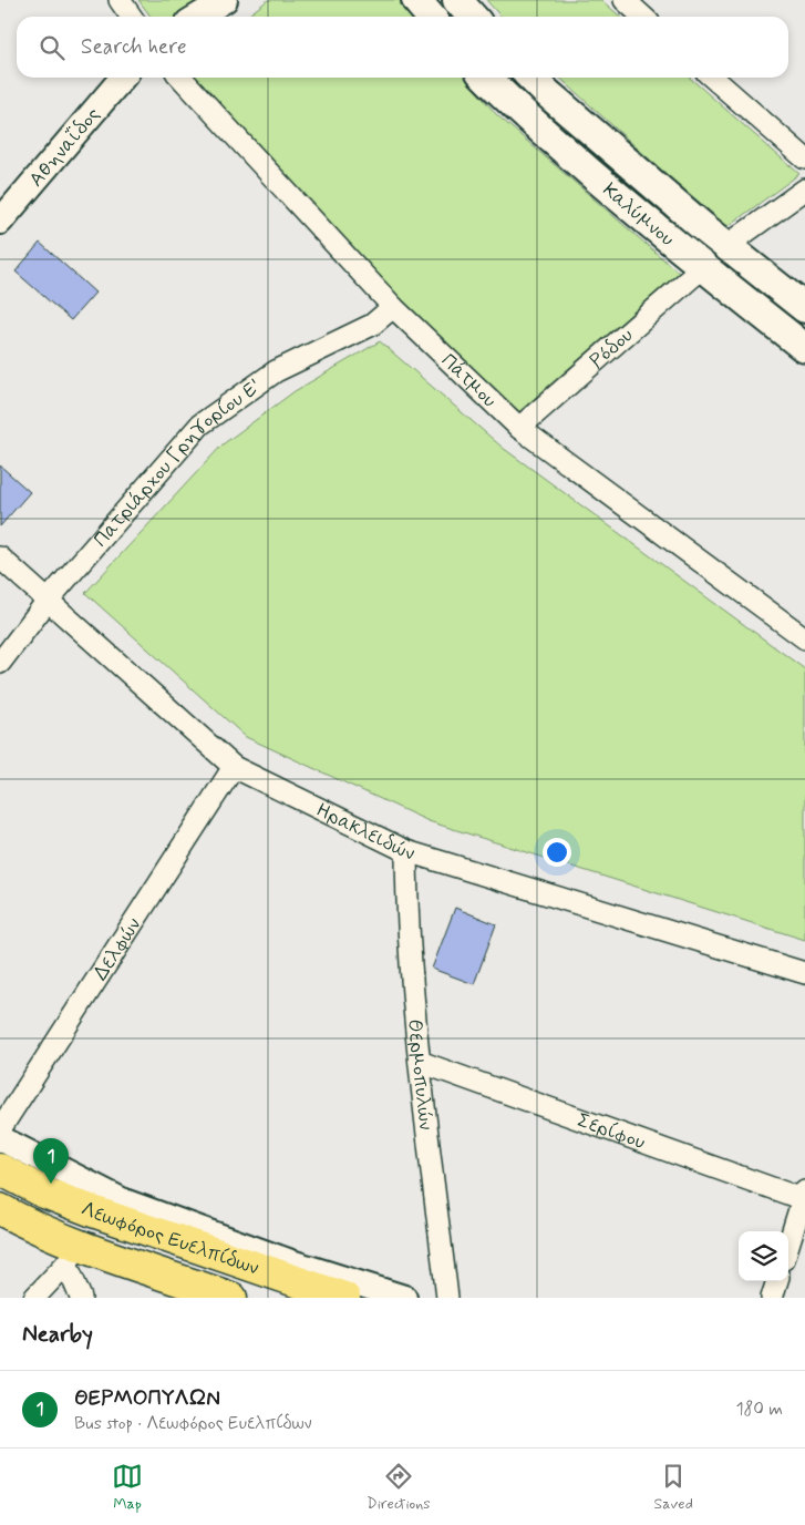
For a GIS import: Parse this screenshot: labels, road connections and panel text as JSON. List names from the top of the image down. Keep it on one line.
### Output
{"streets":{"main road":["Καλύμνου","Λεωφόρος Ευελπίδων"],"street":["Αθηναΐδος","Ρόδου","Πάτμου","Πατριάρχου Γρηγορίου Ε'","Ηρακλειδών","Δελφών","Θερμοπυλών","Σερίφου"]},"crossings":[["Καλύμνου","Ρόδου"],["Ρόδου","Πάτμου"],["Πάτμου","Πατριάρχου Γρηγορίου Ε'"],["Πατριάρχου Γρηγορίου Ε'","Ηρακλειδών"],["Ηρακλειδών","Δελφών"],["Ηρακλειδών","Θερμοπυλών"],["Θερμοπυλών","Σερίφου"]],"page":{"search":"Search here","pins":"1","heading":"Nearby","list":[{"mark":"1","name":"ΘΕΡΜΟΠΥΛΩΝ","note":"Bus stop · Λεωφόρος Ευελπίδων","value":"180 m"}],"nav":["Map","Directions","Saved"]}}
